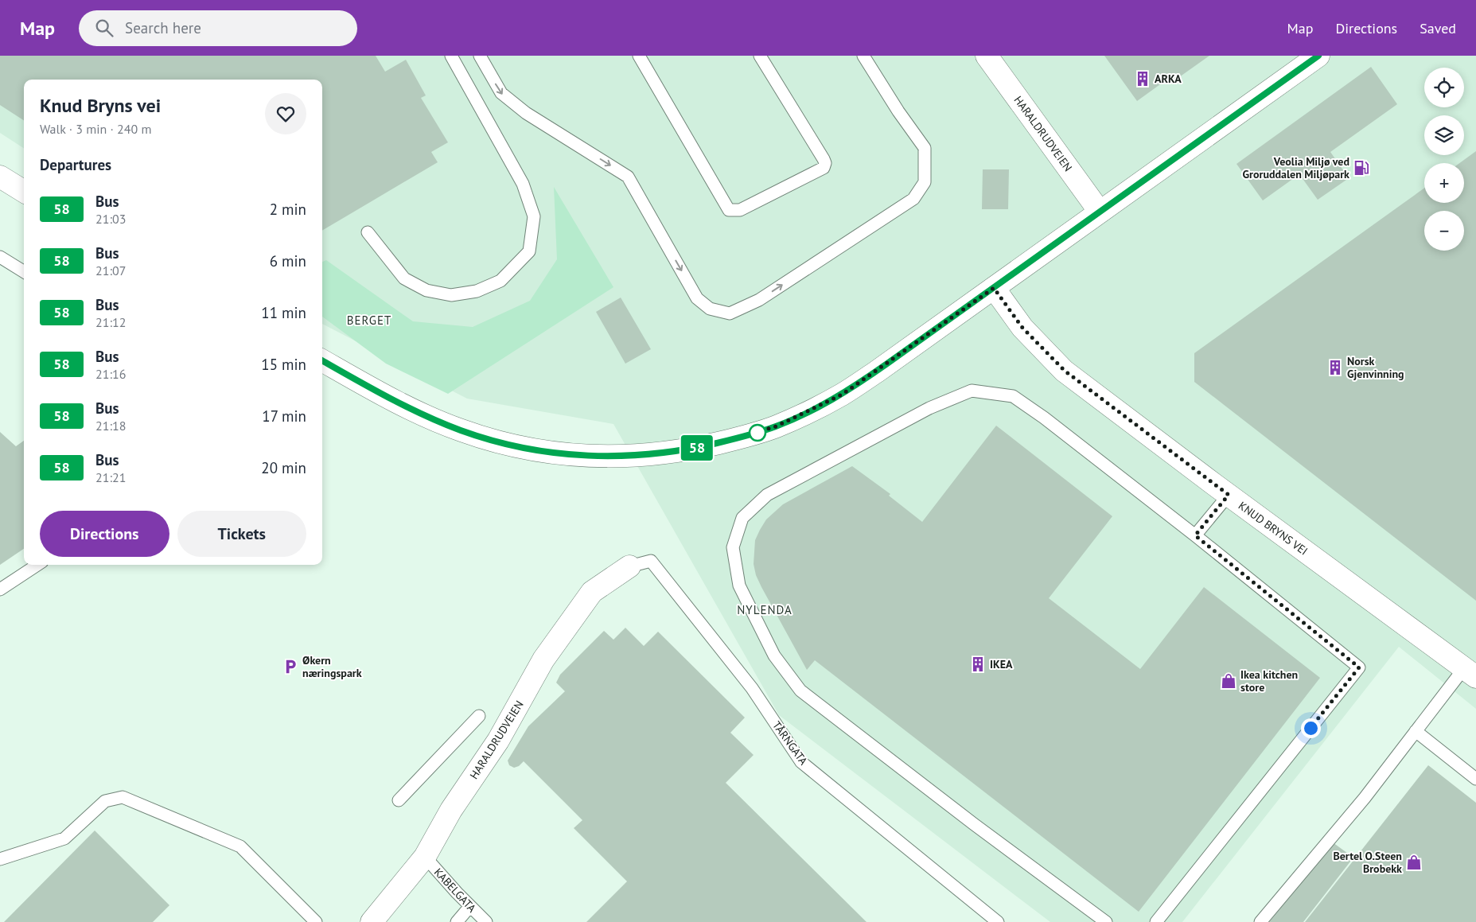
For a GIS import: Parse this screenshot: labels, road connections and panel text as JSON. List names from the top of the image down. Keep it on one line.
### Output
{"streets":{"street":["HARALDRUDVEIEN","KNUD BRYNS VEI"],"lane":["TÅRNGATA","KABELGATA"]},"crossings":[["HARALDRUDVEIEN","TÅRNGATA"],["HARALDRUDVEIEN","KABELGATA"]],"districts":["BERGET","NYLENDA"],"places":{"building":["ARKA","Norsk Gjenvinning","IKEA"],"fuel station":["Veolia Miljø ved Groruddalen Miljøpark"],"parking":["Økern næringspark"],"shop":["Ikea kitchen store","Bertel O.Steen Brobekk"]},"lines":["bus line 58"],"page":{"header":"Map","search":"Search here","nav":["Map","Directions","Saved"],"on_map":"58","map_buttons":["+","−"],"heading":[["Knud Bryns vei","Walk · 3 min · 240 m"],"Departures"],"list":[{"mark":"58","name":"Bus","note":"21:03","value":"2 min"},{"mark":"58","name":"Bus","note":"21:07","value":"6 min"},{"mark":"58","name":"Bus","note":"21:12","value":"11 min"},{"mark":"58","name":"Bus","note":"21:16","value":"15 min"},{"mark":"58","name":"Bus","note":"21:18","value":"17 min"},{"mark":"58","name":"Bus","note":"21:21","value":"20 min"}],"buttons":["Directions","Tickets"]}}
